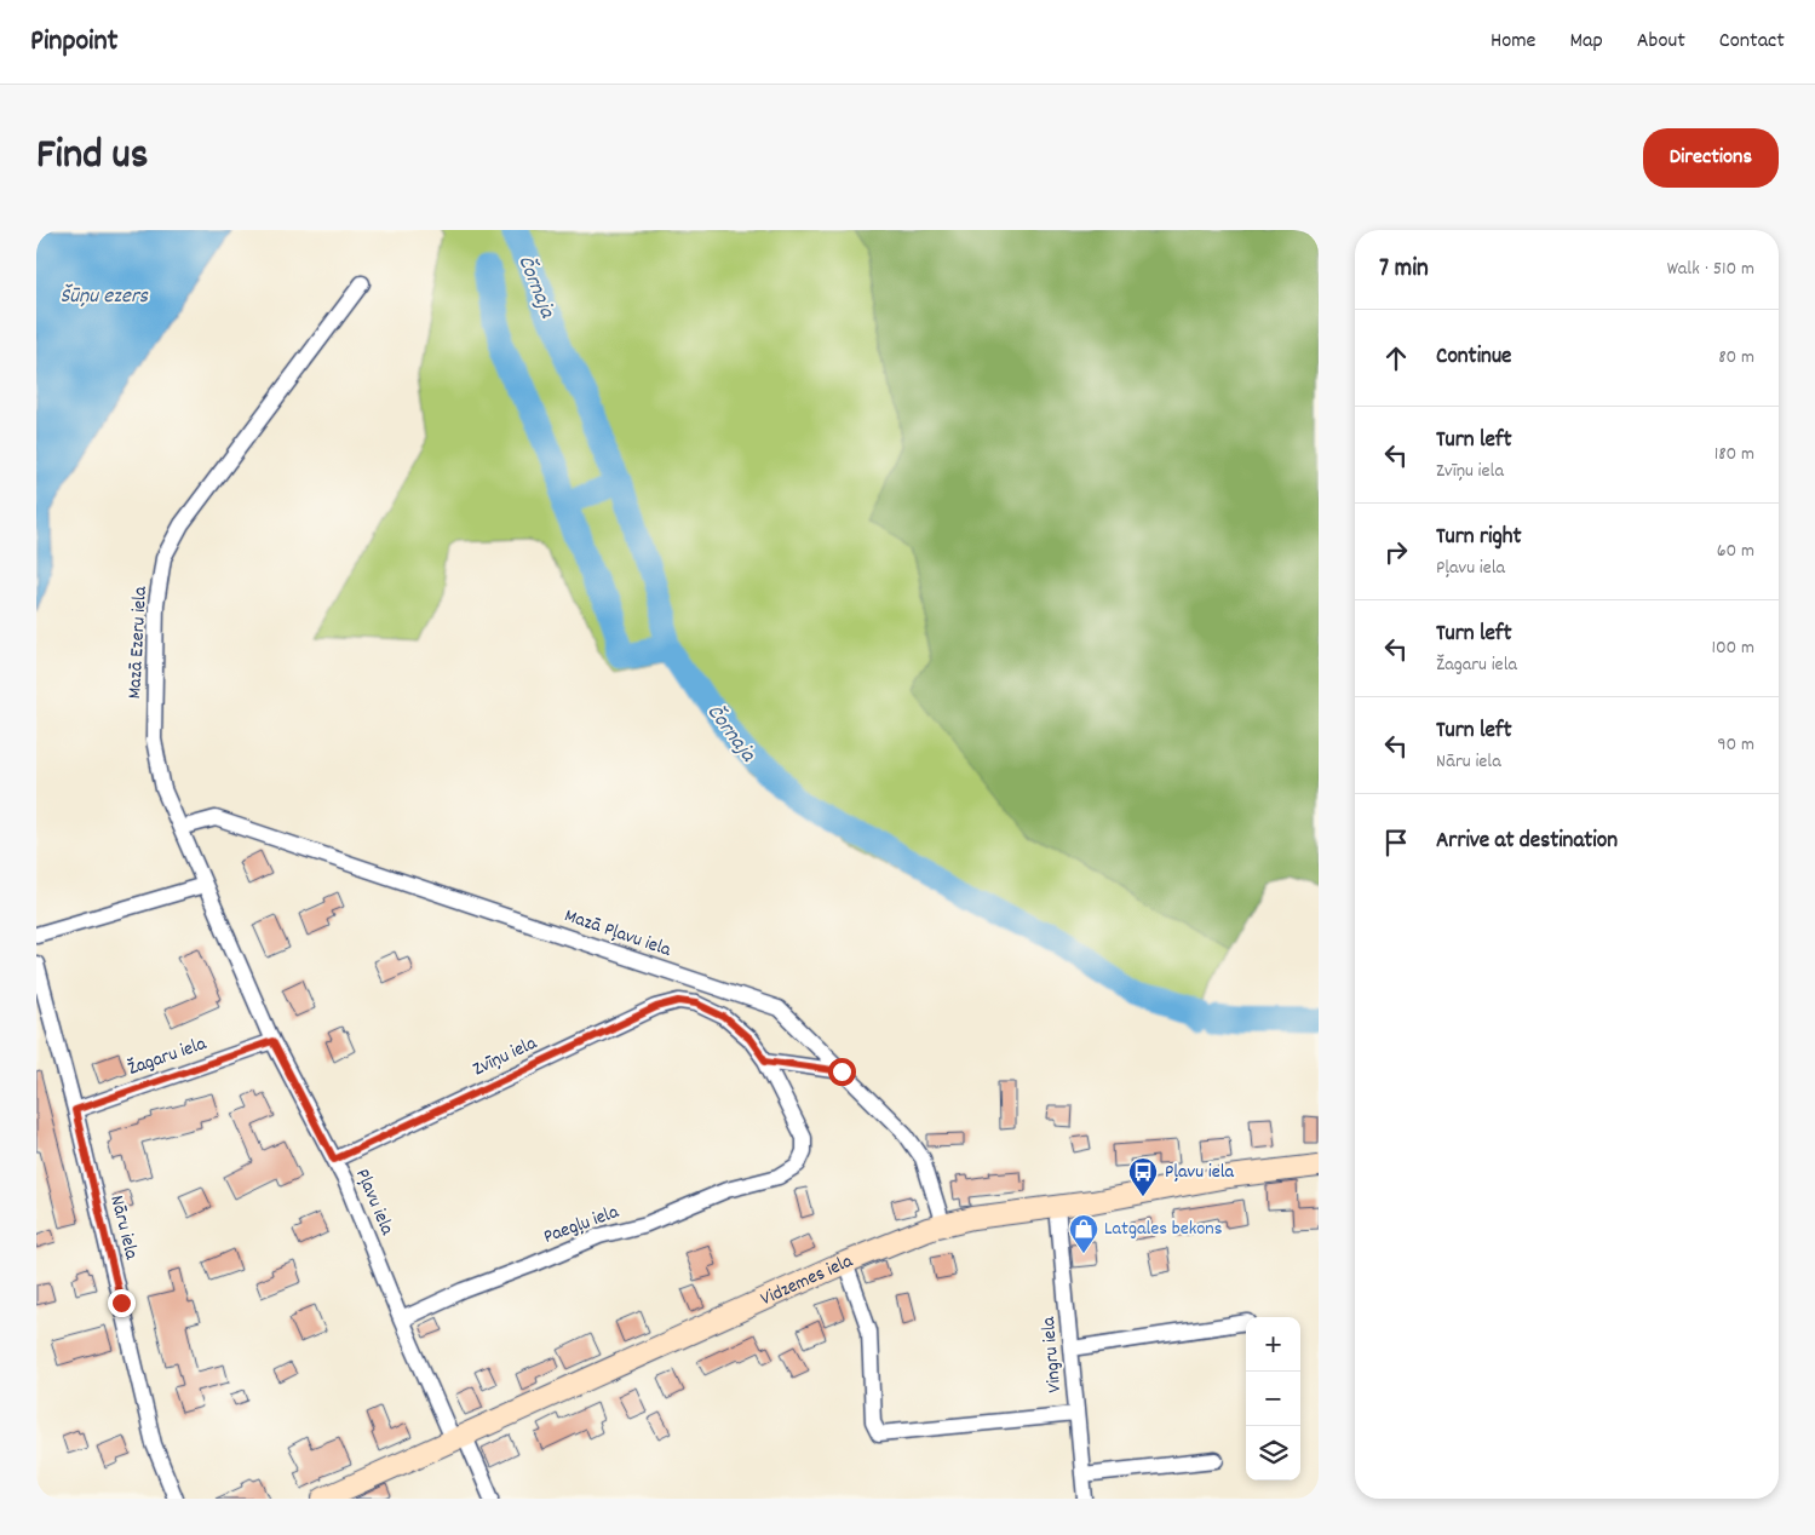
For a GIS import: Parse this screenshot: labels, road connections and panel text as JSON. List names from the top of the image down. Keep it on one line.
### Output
{"streets":{"street":["Mazā Ezeru iela","Mazā Pļavu iela","Žagaru iela","Zvīņu iela","Pļavu iela","Paegļu iela","Nāru iela","Vidzemes iela","Vingru iela"]},"crossings":[["Mazā Ezeru iela","Mazā Pļavu iela"],["Mazā Ezeru iela","Pļavu iela"],["Mazā Pļavu iela","Vidzemes iela"],["Žagaru iela","Pļavu iela"],["Žagaru iela","Nāru iela"],["Zvīņu iela","Pļavu iela"],["Zvīņu iela","Paegļu iela"],["Pļavu iela","Paegļu iela"],["Pļavu iela","Vidzemes iela"],["Vidzemes iela","Vingru iela"]],"water":["Čornaja","Šūņu ezers"],"places":{"bus stop":["Pļavu iela"],"shop":["Latgales bekons"]},"page":{"header":"Pinpoint","nav":["Home","Map","About","Contact"],"title":"Find us","buttons":"Directions","heading":["7 min","Walk · 510 m"],"list":[["Continue","80 m"],["Turn left","Zvīņu iela","180 m"],["Turn right","Pļavu iela","60 m"],["Turn left","Žagaru iela","100 m"],["Turn left","Nāru iela","90 m"],"Arrive at destination"],"map_buttons":["+","−"]}}
